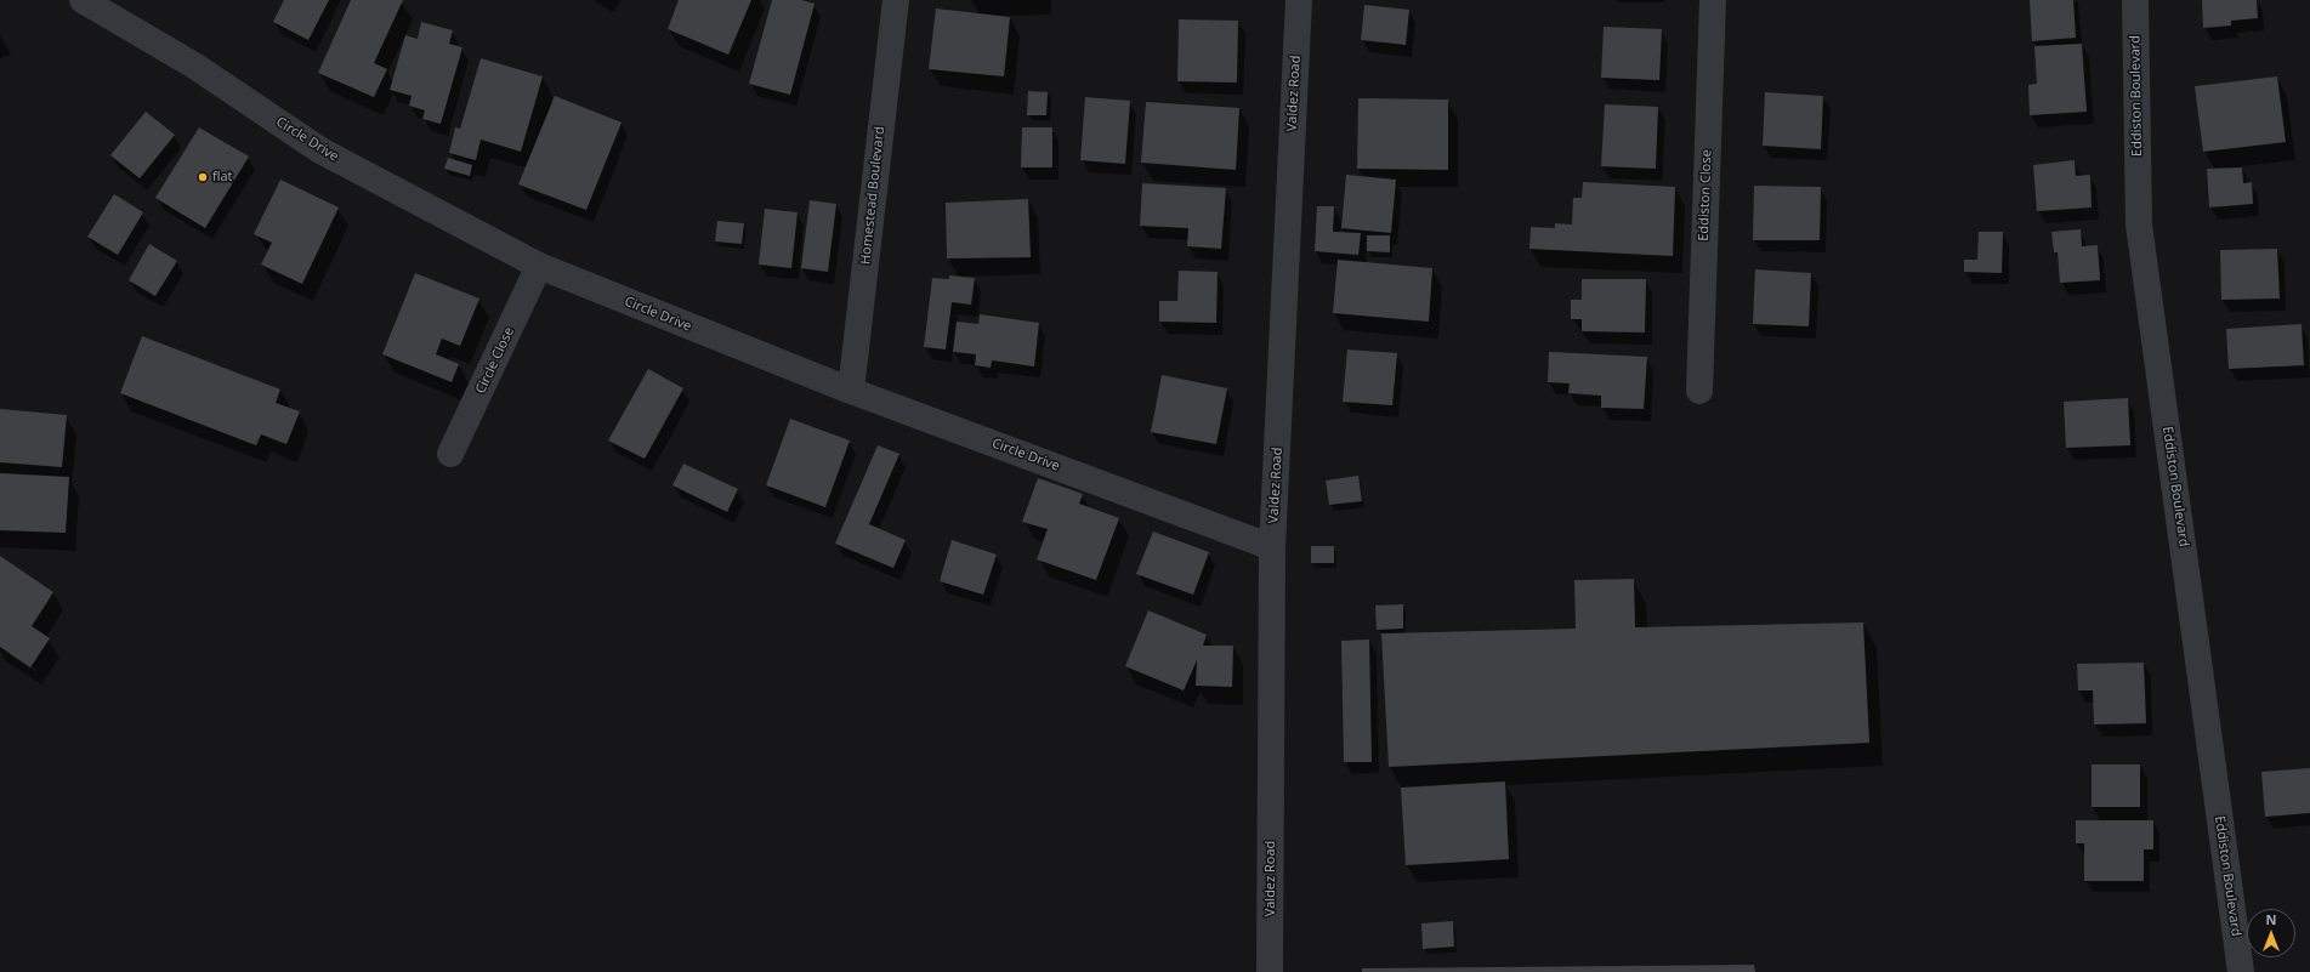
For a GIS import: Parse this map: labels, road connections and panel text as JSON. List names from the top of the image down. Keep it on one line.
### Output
{"streets":{"street":["Valdez Road","Eddiston Boulevard","Circle Drive","Homestead Boulevard","Eddiston Close","Circle Close"]},"crossings":[["Valdez Road","Circle Drive"],["Circle Drive","Homestead Boulevard"],["Circle Drive","Circle Close"]],"places":["flat"],"north":"top"}
